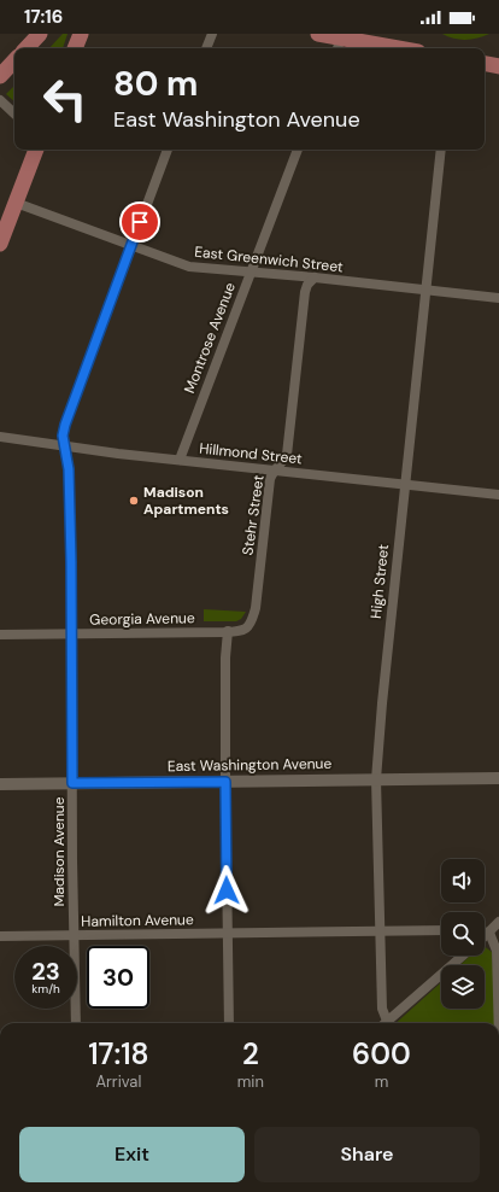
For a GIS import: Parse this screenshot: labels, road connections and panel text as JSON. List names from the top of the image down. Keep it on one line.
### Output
{"streets":{"street":["East Greenwich Street","Montrose Avenue","Hillmond Street","Stehr Street","High Street","Georgia Avenue","East Washington Avenue","Madison Avenue","Hamilton Avenue"]},"crossings":[["East Greenwich Street","Montrose Avenue"],["East Greenwich Street","Stehr Street"],["East Greenwich Street","High Street"],["East Greenwich Street","Madison Avenue"],["Montrose Avenue","Hillmond Street"],["Hillmond Street","Stehr Street"],["Hillmond Street","High Street"],["Hillmond Street","Madison Avenue"],["Stehr Street","Georgia Avenue"],["High Street","East Washington Avenue"],["High Street","Hamilton Avenue"],["Georgia Avenue","Madison Avenue"],["East Washington Avenue","Madison Avenue"],["Madison Avenue","Hamilton Avenue"]],"places":["Madison Apartments"],"page":{"status":"17:16","turn":["80 m","East Washington Avenue"],"speed":"23 km/h","limit":"30","eta":["17:18","Arrival","2","min","600","m"],"buttons":["Exit","Share"]}}
